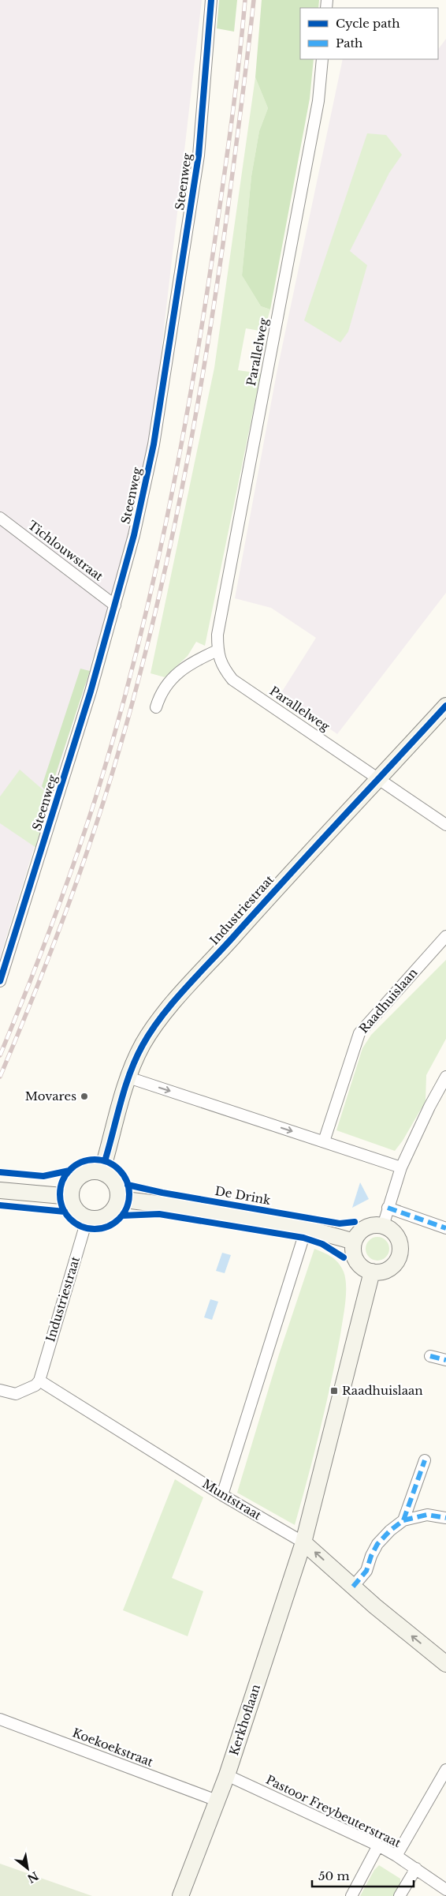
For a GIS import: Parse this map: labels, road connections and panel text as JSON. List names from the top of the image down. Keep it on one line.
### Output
{"streets":{"street":["Steenweg","Parallelweg","Tichlouwstraat","Industriestraat","Raadhuislaan","De Drink","Muntstraat","Kerkhoflaan","Koekoekstraat","Pastoor Freybeuterstraat"]},"crossings":[["Steenweg","Tichlouwstraat"],["Parallelweg","Industriestraat"],["Industriestraat","De Drink"],["Industriestraat","Muntstraat"],["Muntstraat","Kerkhoflaan"],["Kerkhoflaan","Koekoekstraat"],["Kerkhoflaan","Pastoor Freybeuterstraat"]],"one_way":["Muntstraat"],"places":{"other":["Movares"],"transit":["Raadhuislaan"]},"legend":["Cycle path","Path"],"scale_bar":"50 m","north":"bottom right"}
